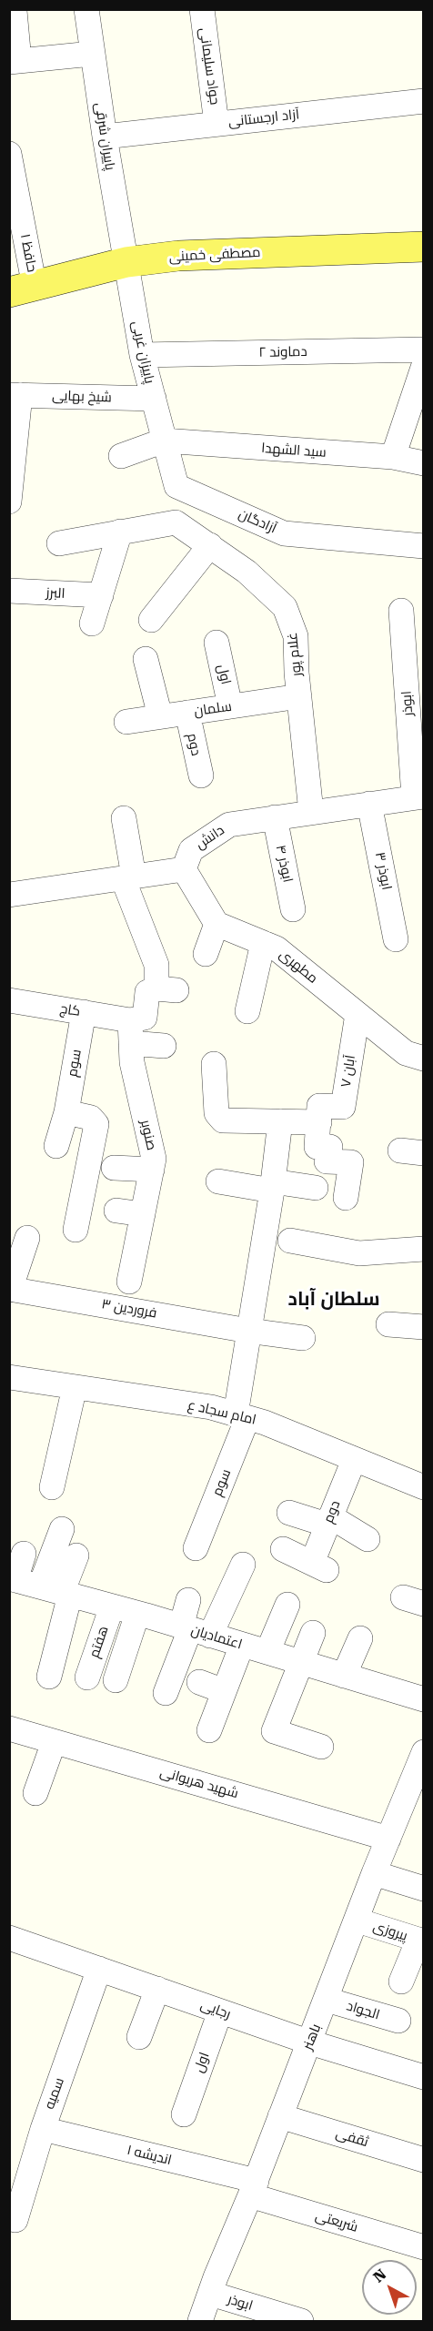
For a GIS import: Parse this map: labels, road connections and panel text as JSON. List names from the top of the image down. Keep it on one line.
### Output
{"streets":{"main road":["مصطفی خمینی"],"street":["جواد سلیمانی","آزاد ارجستانی","پاییران شرقی","حافظ ۱","پاییزان غربی","دماوند ۲","شیخ بهایی","سید الشهدا","آزادگان","البرز","غلام پور","اول","ابوذر","سلمان","دوم","دانش","ابوذر ۴","ابوذر ۳","مطهری","کاج","سوم","آبان ۷","صنوبر","فروردین ۳","امام سجاد ع","اعتمادیان","هفتم","شهید هریوانی","پیروزی","رجایی","الجواد","باهنر","سمیه","ثقفی","اندیشه ۱","شریعتی"]},"crossings":[["جواد سلیمانی","آزاد ارجستانی"],["آزاد ارجستانی","پاییران شرقی"],["پاییران شرقی","مصطفی خمینی"],["پاییران شرقی","پاییزان غربی"],["حافظ ۱","مصطفی خمینی"],["مصطفی خمینی","پاییزان غربی"],["پاییزان غربی","دماوند ۲"],["پاییزان غربی","شیخ بهایی"],["پاییزان غربی","سید الشهدا"],["غلام پور","سلمان"],["غلام پور","دانش"],["اول","سلمان"],["اول","رجایی"],["ابوذر","دانش"],["ابوذر","باهنر"],["سلمان","دوم"],["دوم","امام سجاد ع"],["دانش","ابوذر ۴"],["دانش","ابوذر ۳"],["مطهری","آبان ۷"],["کاج","سوم"],["کاج","صنوبر"],["سوم","امام سجاد ع"],["اعتمادیان","هفتم"],["شهید هریوانی","باهنر"],["پیروزی","باهنر"],["رجایی","باهنر"],["رجایی","سمیه"],["الجواد","باهنر"],["باهنر","ثقفی"],["باهنر","اندیشه ۱"],["باهنر","شریعتی"],["سمیه","اندیشه ۱"],["اندیشه ۱","شریعتی"]],"districts":["سلطان آباد"],"north":"top left"}
